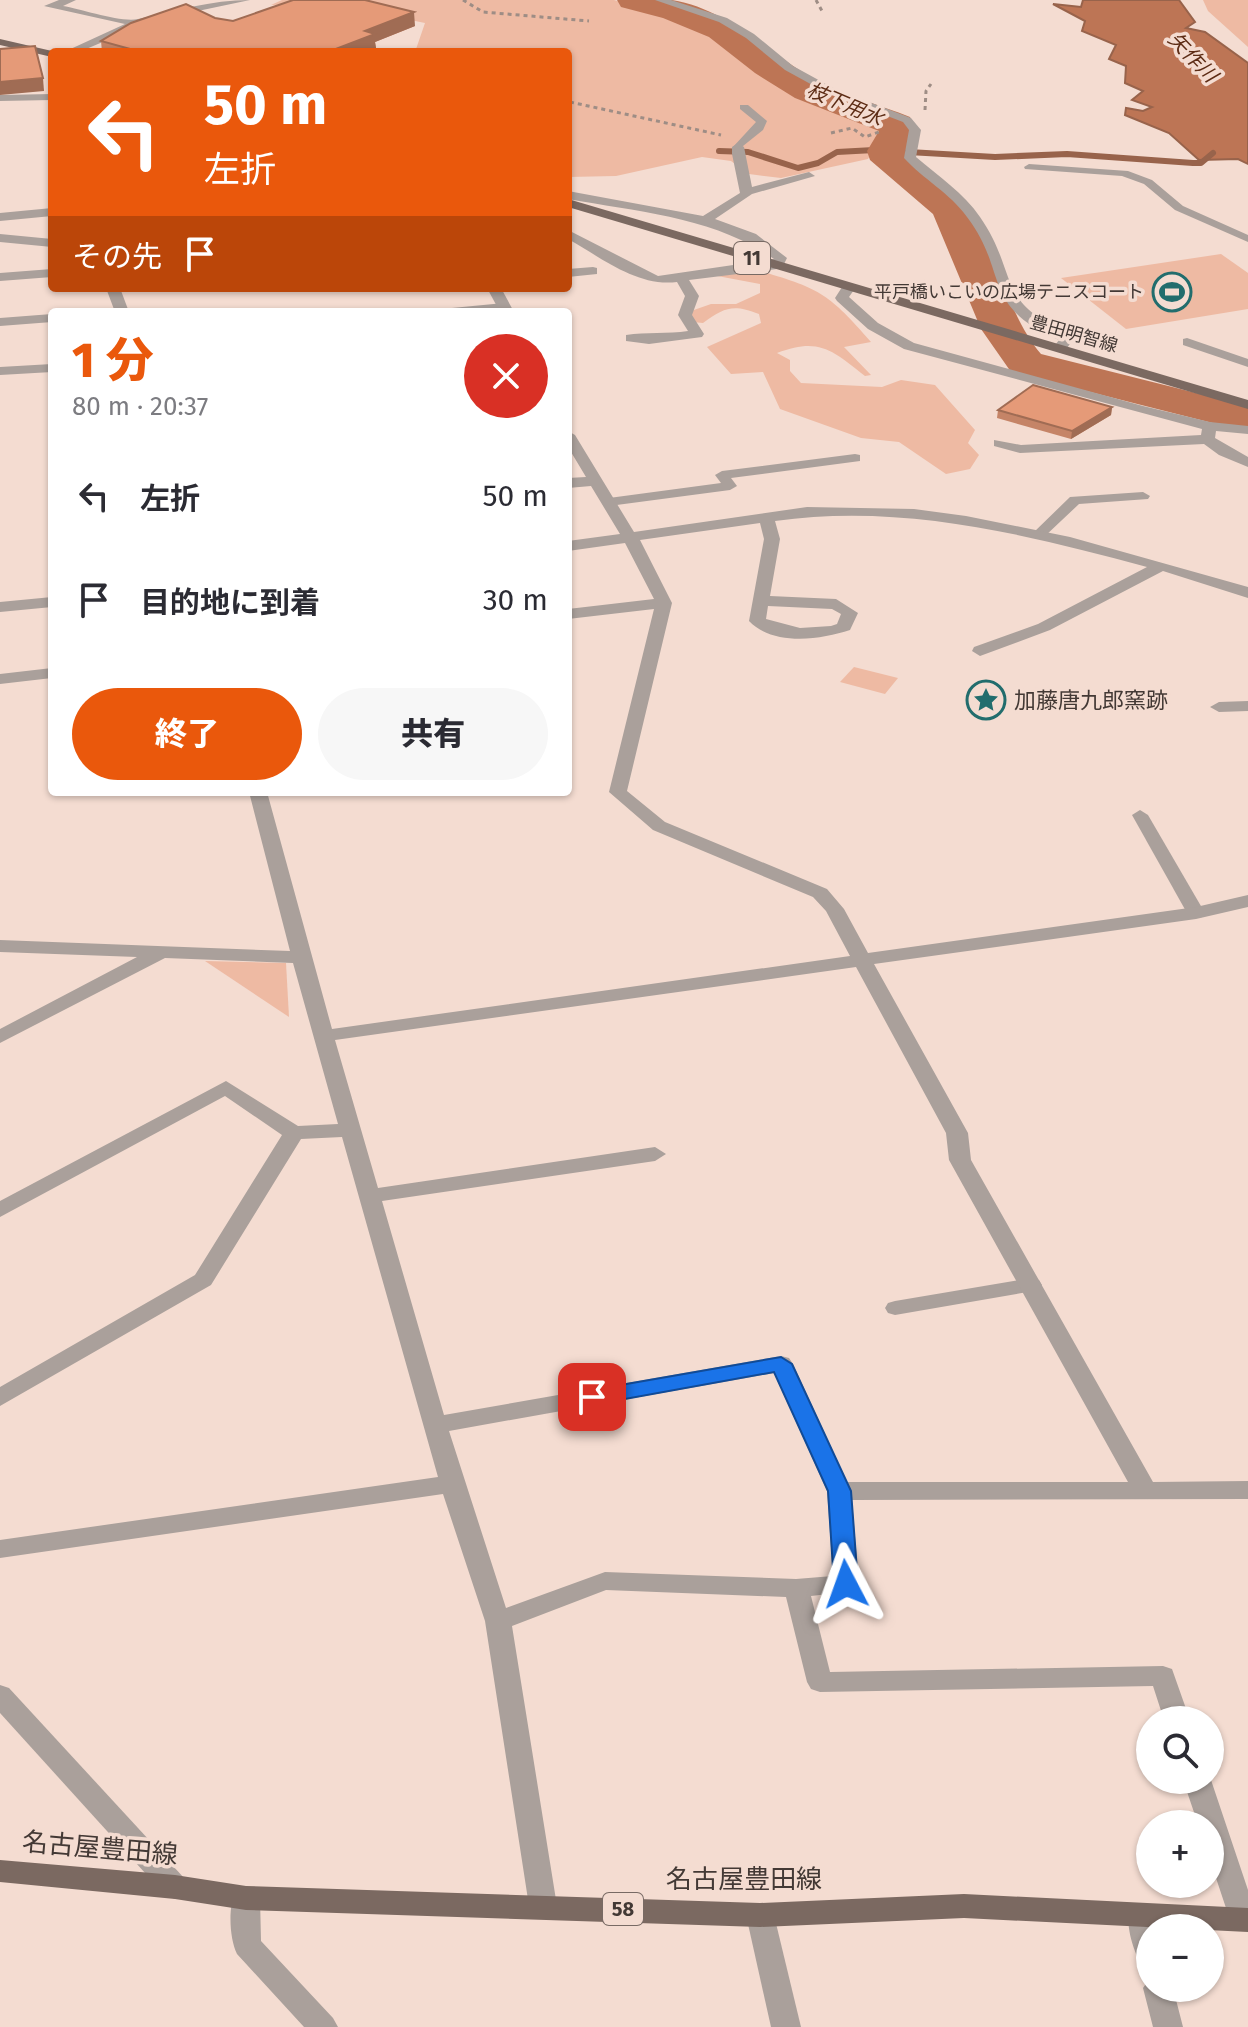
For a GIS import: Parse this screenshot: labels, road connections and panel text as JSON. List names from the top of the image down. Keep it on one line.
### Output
{"streets":{"main road":["11","豊田明智線","名古屋豊田線","58"]},"water":["矢作川","枝下用水"],"places":{"sports":["平戸橋いこいの広場テニスコート"],"place":["加藤唐九郎窯跡"]},"page":{"turn":["50 m","左折"],"then":"その先","heading":["1 分","80 m · 20:37"],"list":[{"name":"左折","value":"50 m"},{"name":"目的地に到着","value":"30 m"}],"buttons":["終了","共有"],"map_buttons":["+","−"]}}
